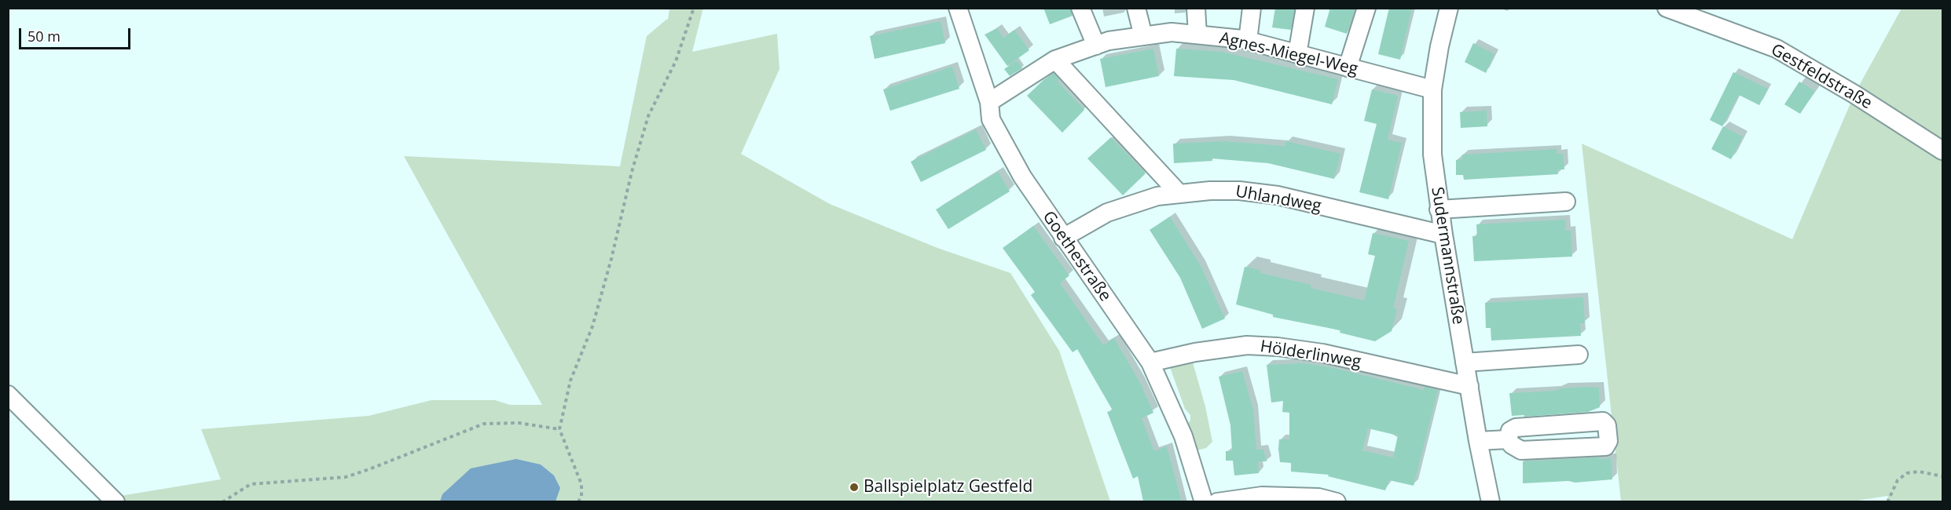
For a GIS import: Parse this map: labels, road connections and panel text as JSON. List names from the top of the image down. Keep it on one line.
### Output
{"streets":{"street":["Agnes-Miegel-Weg","Gestfeldstraße","Uhlandweg","Sudermannstraße","Goethestraße","Hölderlinweg"]},"crossings":[["Agnes-Miegel-Weg","Sudermannstraße"],["Agnes-Miegel-Weg","Goethestraße"],["Uhlandweg","Sudermannstraße"],["Uhlandweg","Goethestraße"],["Sudermannstraße","Hölderlinweg"],["Goethestraße","Hölderlinweg"]],"places":["Ballspielplatz Gestfeld"],"scale_bar":"50 m"}
